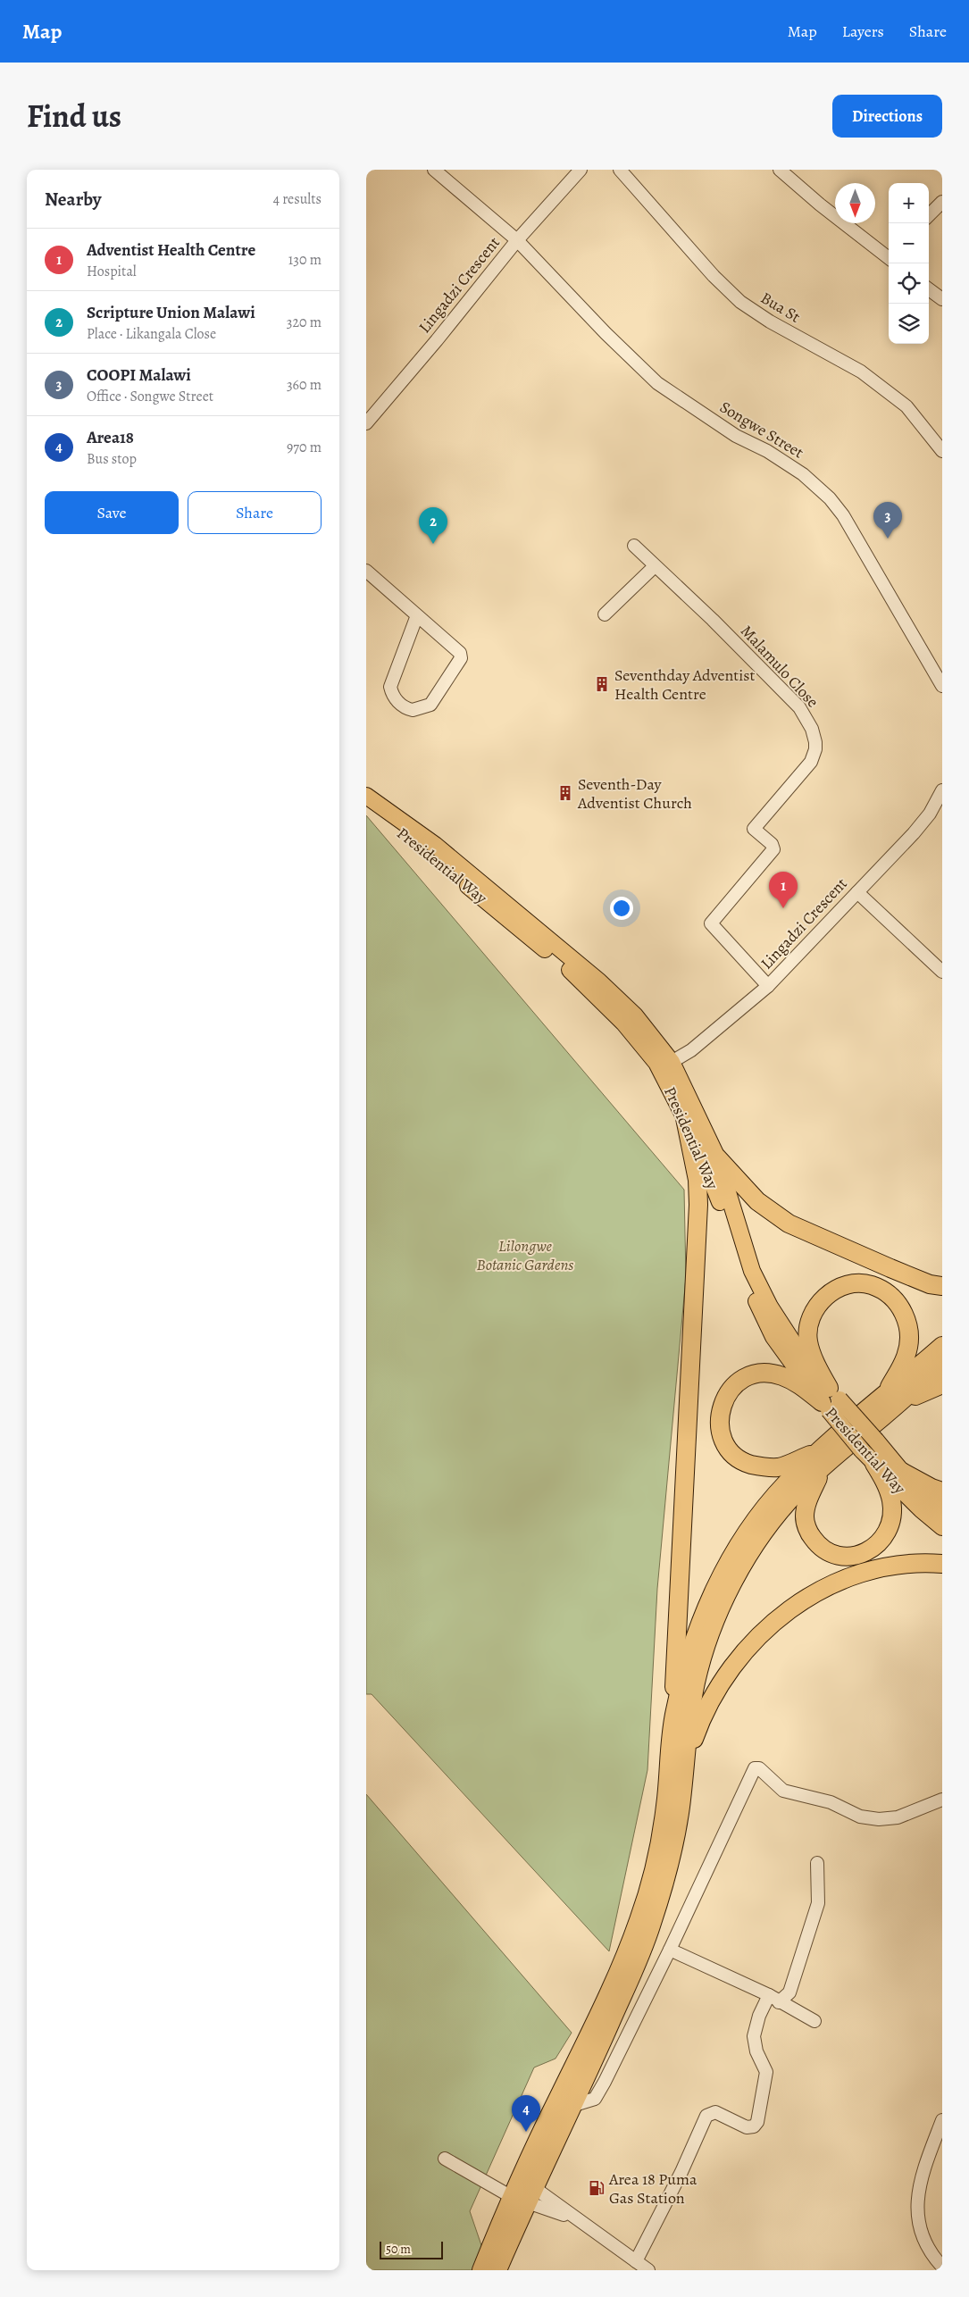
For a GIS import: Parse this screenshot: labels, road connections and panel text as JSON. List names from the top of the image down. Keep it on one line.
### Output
{"streets":{"main road":["Presidential Way"],"street":["Lingadzi Crescent","Bua St","Songwe Street","Malamulo Close"]},"crossings":[["Lingadzi Crescent","Songwe Street"],["Lingadzi Crescent","Malamulo Close"],["Lingadzi Crescent","Presidential Way"]],"parks":["Lilongwe Botanic Gardens"],"places":{"building":["Seventhday Adventist Health Centre","Seventh-Day Adventist Church"],"fuel station":["Area 18 Puma Gas Station"]},"scale_bar":"50 m","north":"bottom","page":{"header":"Map","nav":["Map","Layers","Share"],"title":"Find us","buttons":["Directions",["Save","Share"]],"heading":["Nearby","4 results"],"map_buttons":["+","−"],"list":[{"mark":"1","name":"Adventist Health Centre","note":"Hospital","value":"130 m"},{"mark":"2","name":"Scripture Union Malawi","note":"Place · Likangala Close","value":"320 m"},{"mark":"3","name":"COOPI Malawi","note":"Office · Songwe Street","value":"360 m"},{"mark":"4","name":"Area18","note":"Bus stop","value":"970 m"}],"pins":["3","2","1","4"],"scale":"50 m"}}
